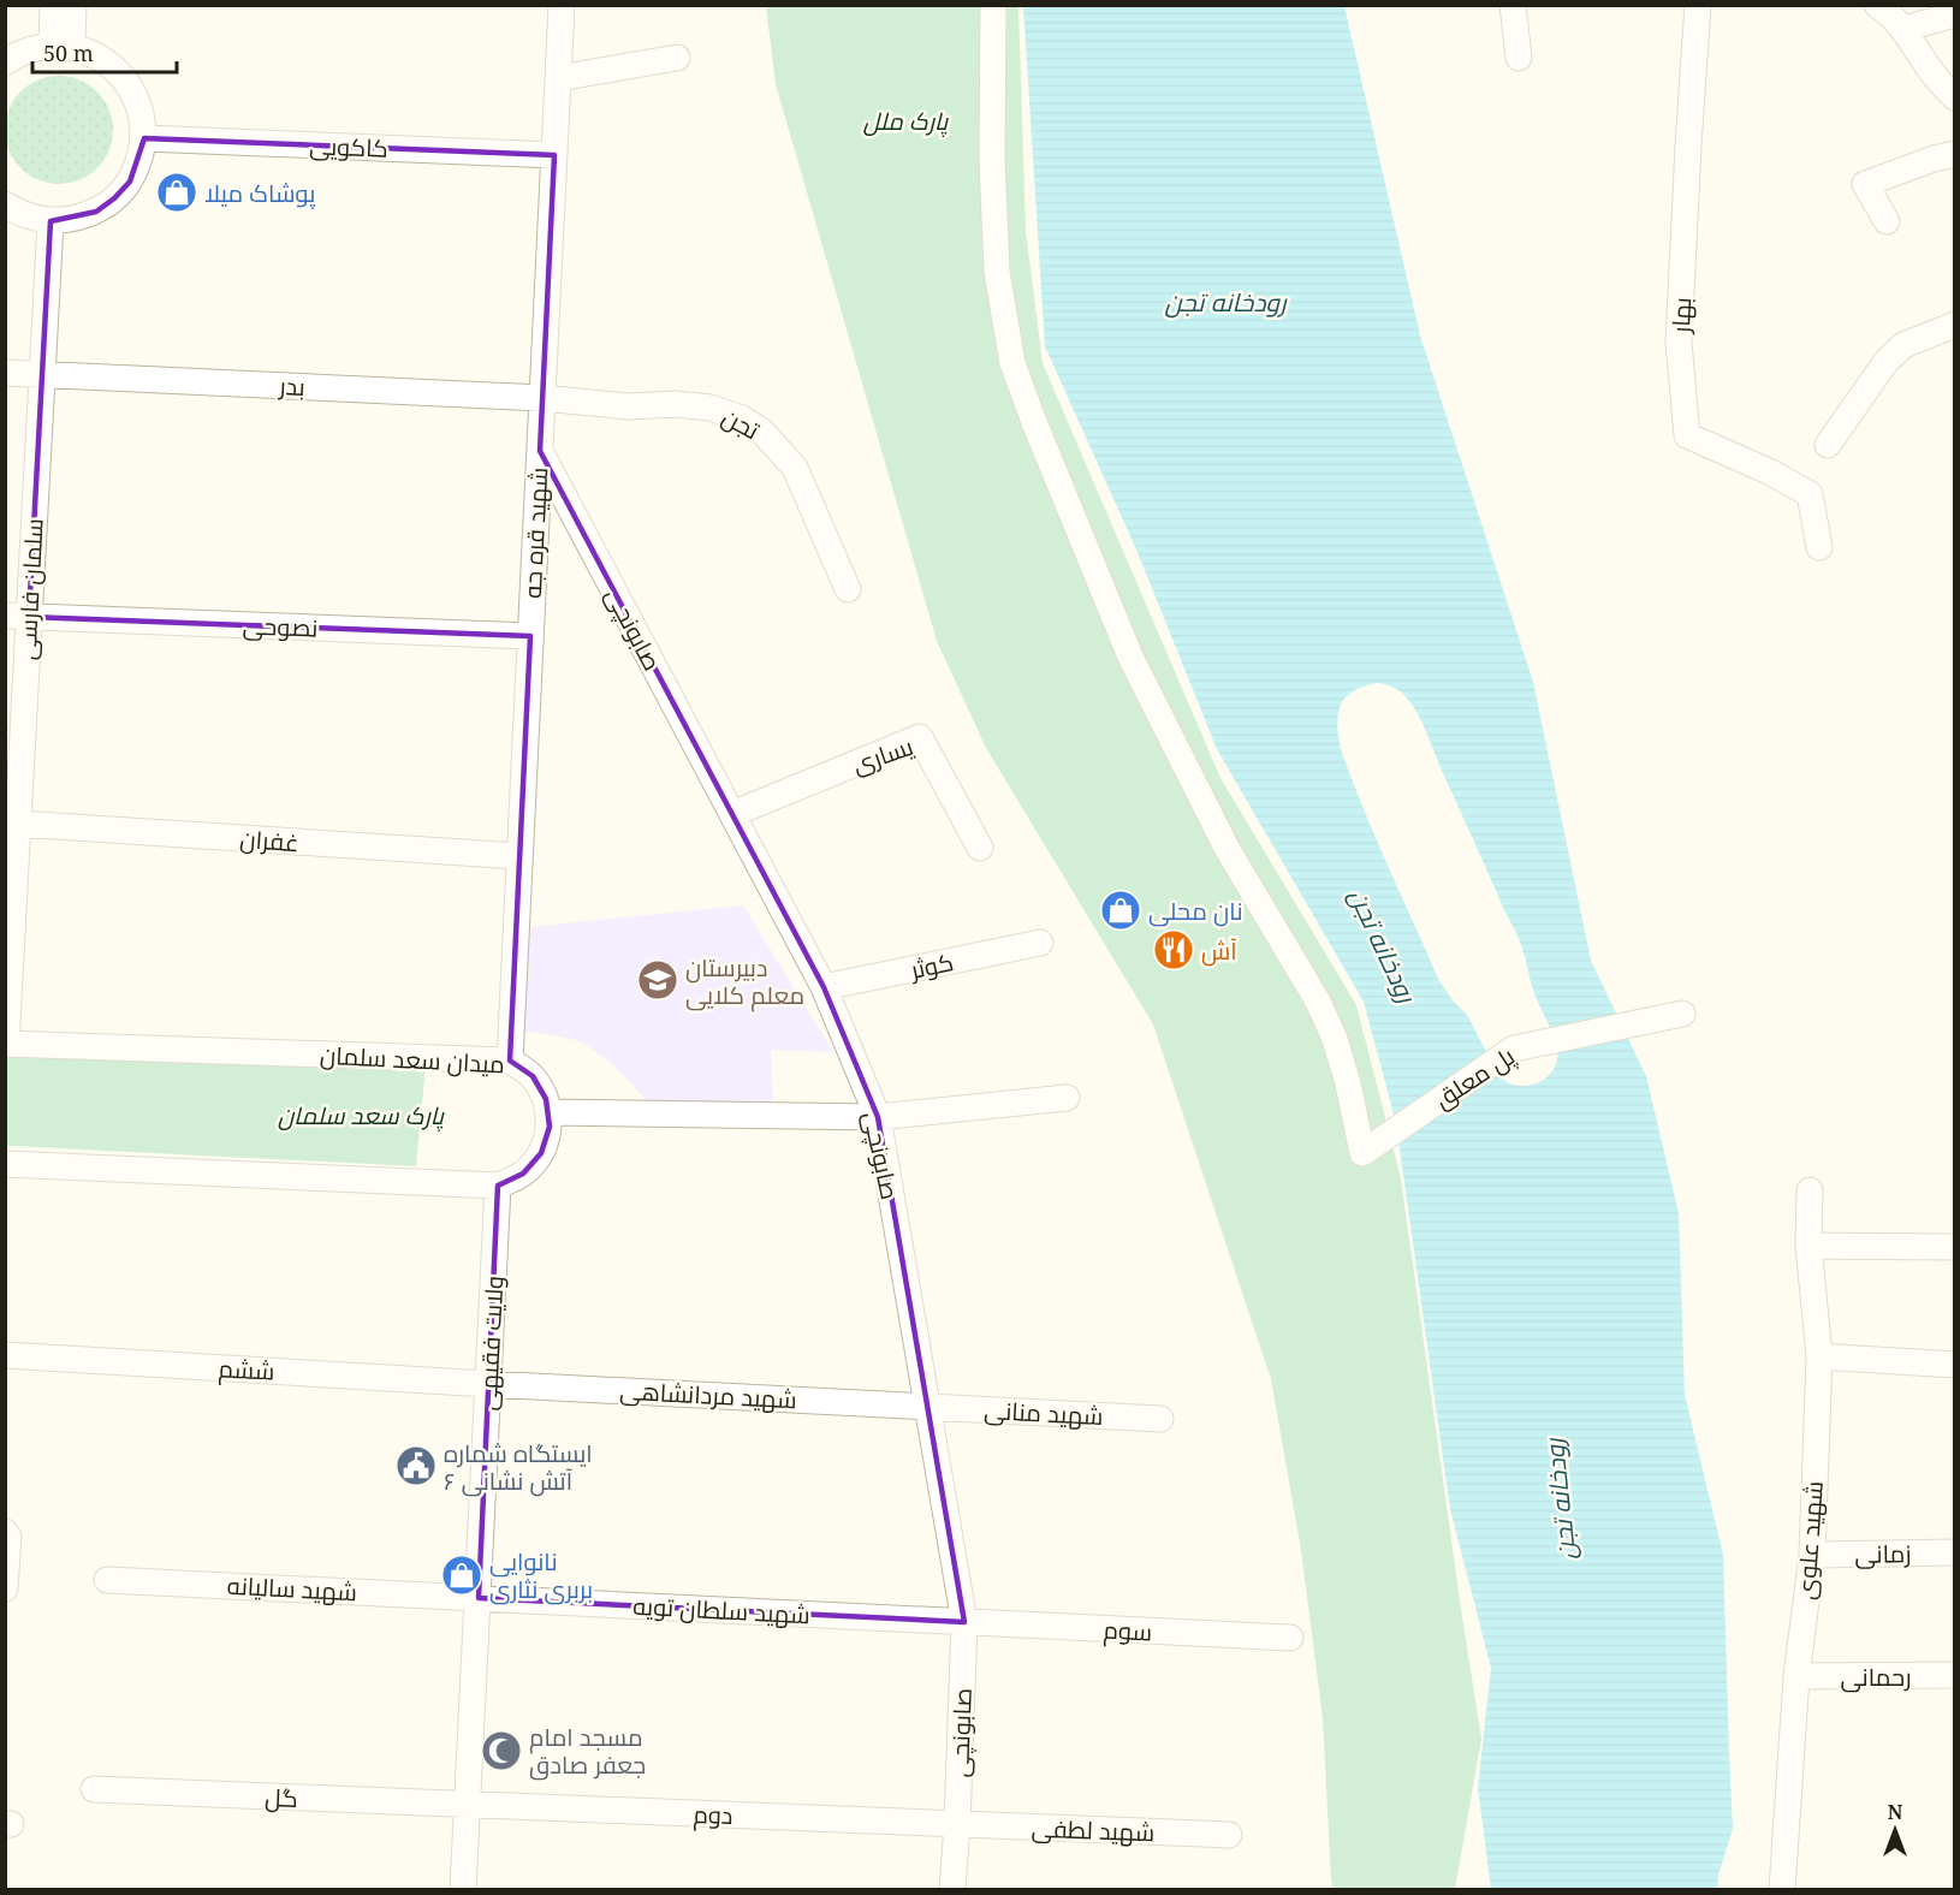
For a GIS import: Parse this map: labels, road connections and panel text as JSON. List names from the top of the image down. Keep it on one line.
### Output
{"streets":{"street":["کاکویی","بهار","بدر","تجن","شهید قره جه","سلمان فارسی","نصوحی","صابونچی","یساری","غفران","کوثر","میدان سعد سلمان","پل معلق","ولایت فقیهی","ششم","شهید مردانشاهی","شهید منانی","شهید علوی","زمانی","شهید سالیانه","شهید سلطان تویه","سوم","رحمانی","گل","دوم","شهید لطفی"]},"crossings":[["کاکویی","شهید قره جه"],["بدر","تجن"],["بدر","شهید قره جه"],["بدر","سلمان فارسی"],["تجن","شهید قره جه"],["شهید قره جه","نصوحی"],["شهید قره جه","صابونچی"],["شهید قره جه","غفران"],["شهید قره جه","میدان سعد سلمان"],["سلمان فارسی","نصوحی"],["سلمان فارسی","غفران"],["سلمان فارسی","میدان سعد سلمان"],["صابونچی","یساری"],["صابونچی","کوثر"],["صابونچی","شهید مردانشاهی"],["صابونچی","شهید منانی"],["صابونچی","شهید سلطان تویه"],["صابونچی","سوم"],["صابونچی","دوم"],["صابونچی","شهید لطفی"],["ولایت فقیهی","ششم"],["ولایت فقیهی","شهید مردانشاهی"],["ولایت فقیهی","شهید سالیانه"],["ولایت فقیهی","شهید سلطان تویه"],["ولایت فقیهی","گل"],["ولایت فقیهی","دوم"],["ششم","شهید مردانشاهی"],["شهید مردانشاهی","شهید منانی"],["شهید علوی","زمانی"],["شهید علوی","رحمانی"],["شهید سالیانه","شهید سلطان تویه"],["شهید سلطان تویه","سوم"],["گل","دوم"],["دوم","شهید لطفی"]],"water":["رودخانه تجن"],"parks":["پارک ملل","پارک سعد سلمان"],"places":{"shop":["پوشاک میلا","نان محلی","نانوایی بربری نثاری"],"restaurant":["آش"],"school or university":["دبیرستان معلم کلایی"],"public building":["ایستگاه شماره ۶ آتش نشانی"],"mosque":["مسجد امام جعفر صادق"]},"scale_bar":"50 m","north":"top"}
